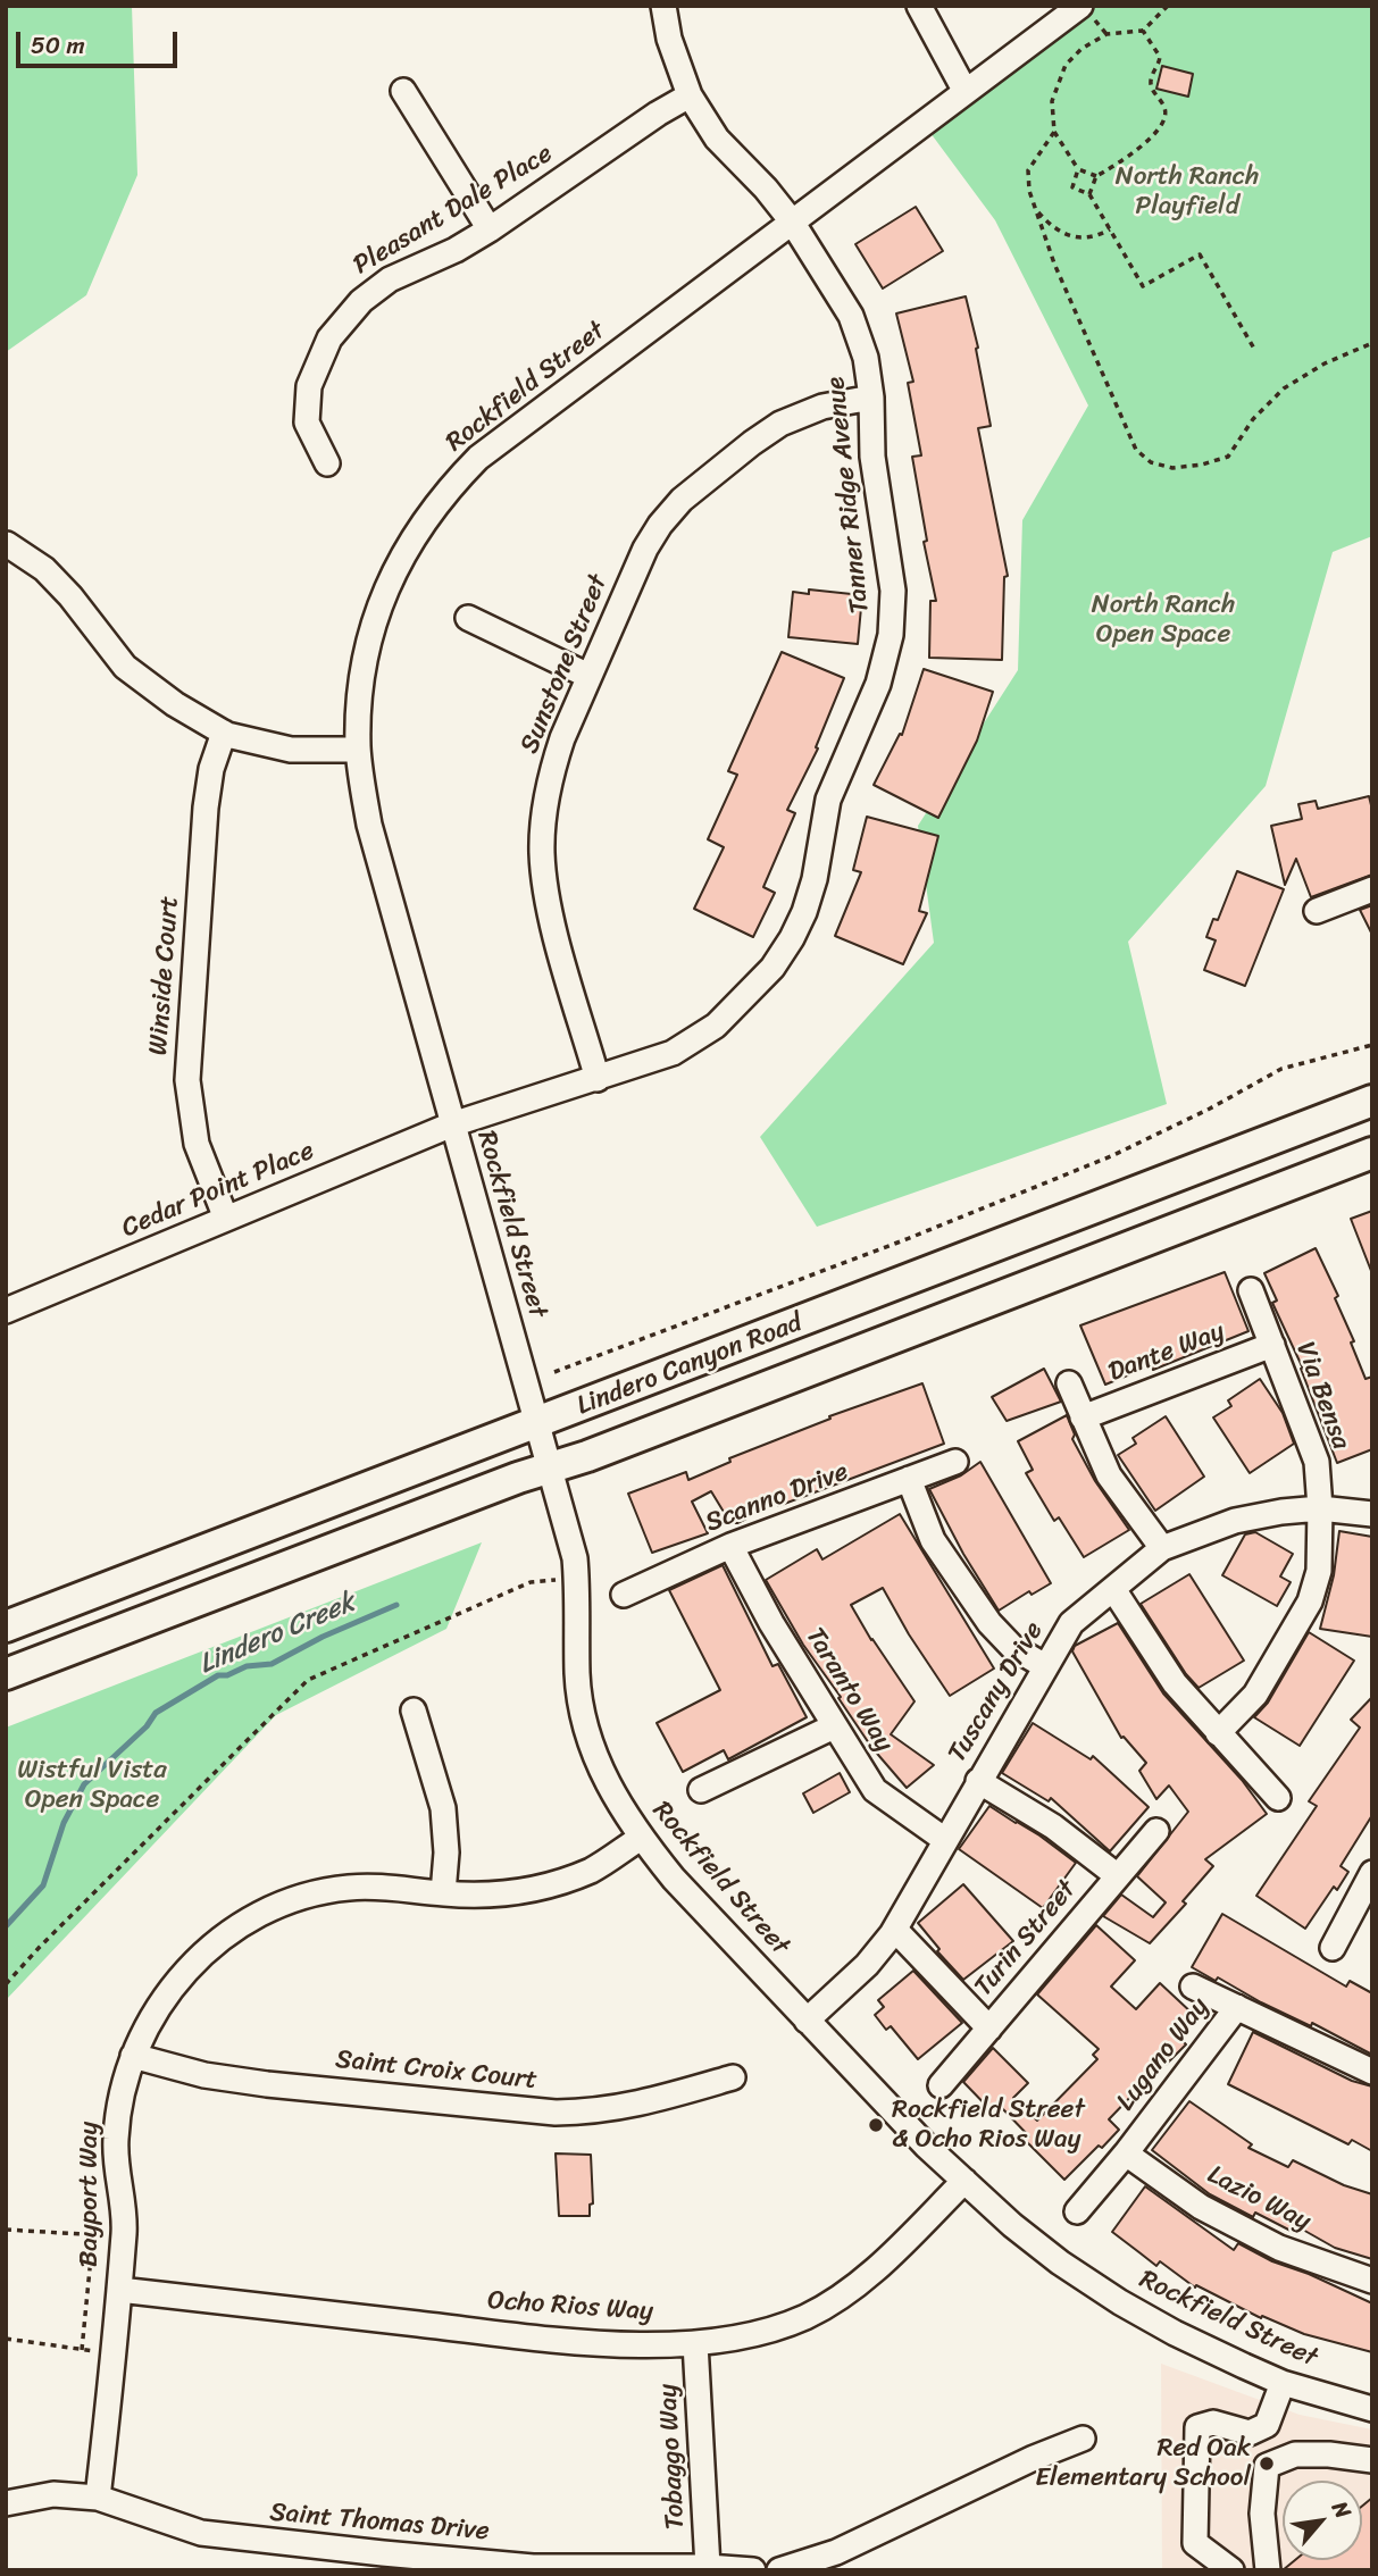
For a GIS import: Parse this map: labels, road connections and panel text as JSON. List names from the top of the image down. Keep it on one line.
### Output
{"streets":{"main road":["Lindero Canyon Road"],"street":["Pleasant Dale Place","Rockfield Street","Tanner Ridge Avenue","Sunstone Street","Winside Court","Cedar Point Place","Dante Way","Via Bensa","Scanno Drive","Taranto Way","Tuscany Drive","Turin Street","Lugano Way","Saint Croix Court","Bayport Way","Lazio Way","Ocho Rios Way","Tobaggo Way","Saint Thomas Drive"]},"crossings":[["Pleasant Dale Place","Tanner Ridge Avenue"],["Rockfield Street","Tanner Ridge Avenue"],["Rockfield Street","Cedar Point Place"],["Rockfield Street","Lindero Canyon Road"],["Rockfield Street","Tuscany Drive"],["Rockfield Street","Bayport Way"],["Rockfield Street","Ocho Rios Way"],["Tanner Ridge Avenue","Sunstone Street"],["Tanner Ridge Avenue","Cedar Point Place"],["Winside Court","Cedar Point Place"],["Dante Way","Via Bensa"],["Via Bensa","Tuscany Drive"],["Scanno Drive","Taranto Way"],["Taranto Way","Tuscany Drive"],["Lugano Way","Lazio Way"],["Saint Croix Court","Bayport Way"],["Bayport Way","Ocho Rios Way"],["Bayport Way","Saint Thomas Drive"],["Ocho Rios Way","Tobaggo Way"],["Tobaggo Way","Saint Thomas Drive"]],"water":["Lindero Creek"],"parks":["North Ranch Playfield","North Ranch Open Space","Wistful Vista Open Space"],"places":["Rockfield Street & Ocho Rios Way","Red Oak Elementary School"],"scale_bar":"50 m","north":"top right"}
